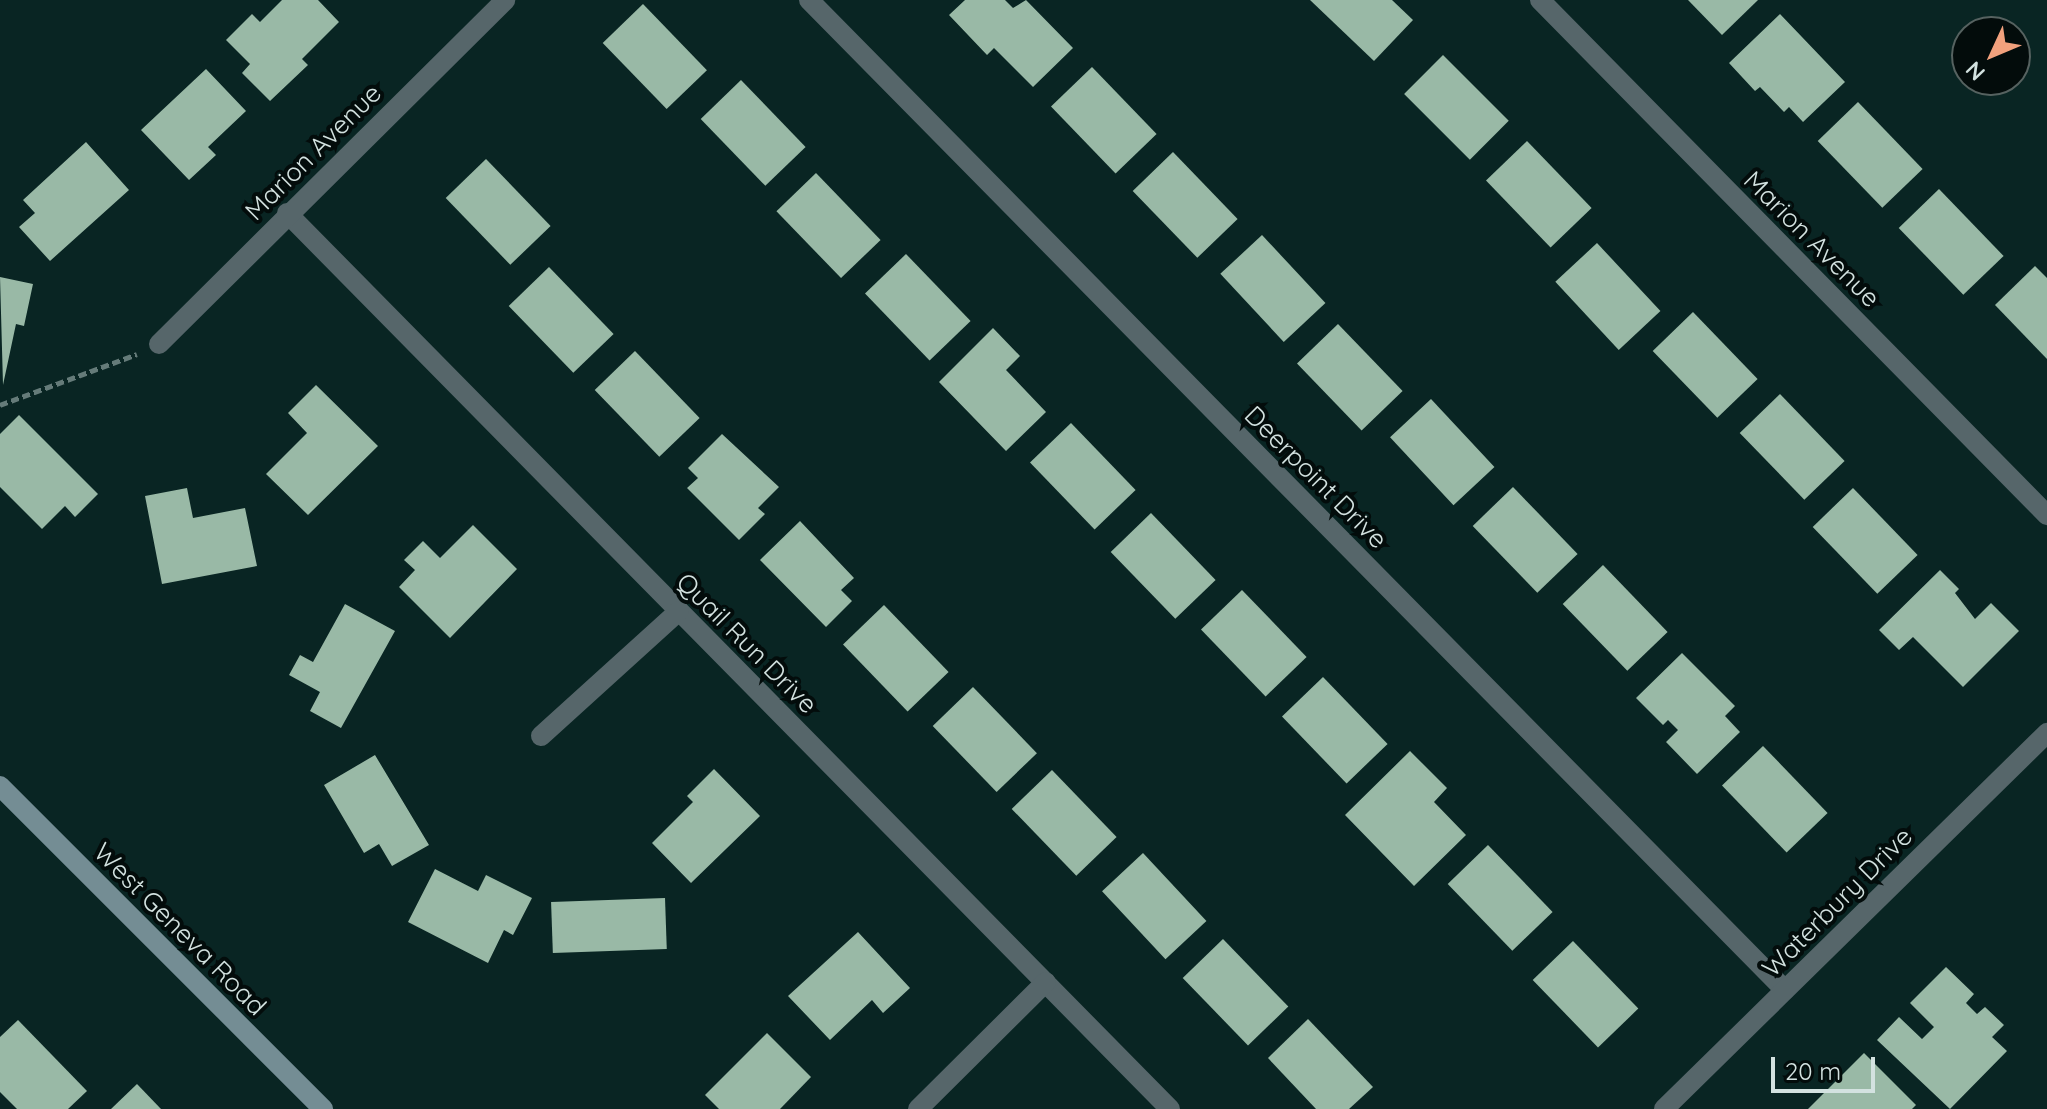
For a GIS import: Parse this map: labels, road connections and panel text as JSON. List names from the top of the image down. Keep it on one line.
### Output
{"streets":{"main road":["West Geneva Road"],"street":["Marion Avenue","Deerpoint Drive","Quail Run Drive","Waterbury Drive"]},"crossings":[["Marion Avenue","Quail Run Drive"],["Deerpoint Drive","Waterbury Drive"]],"scale_bar":"20 m","north":"bottom left"}
